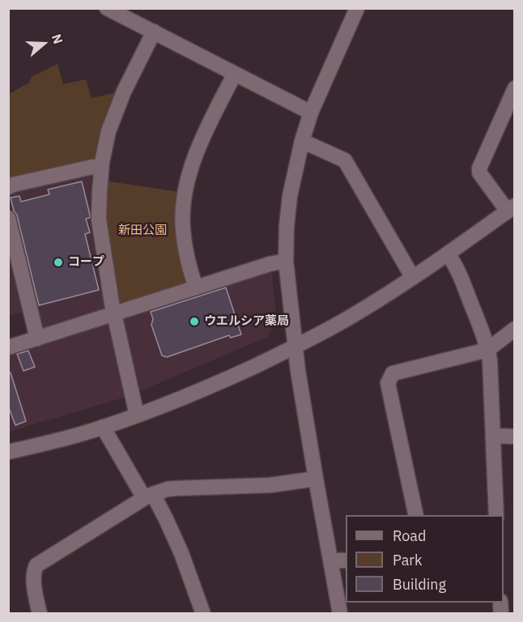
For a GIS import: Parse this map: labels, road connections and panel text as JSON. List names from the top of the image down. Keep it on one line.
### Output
{"parks":["新田公園"],"places":["コープ","ウエルシア薬局"],"legend":["Road","Park","Building"],"north":"right"}
